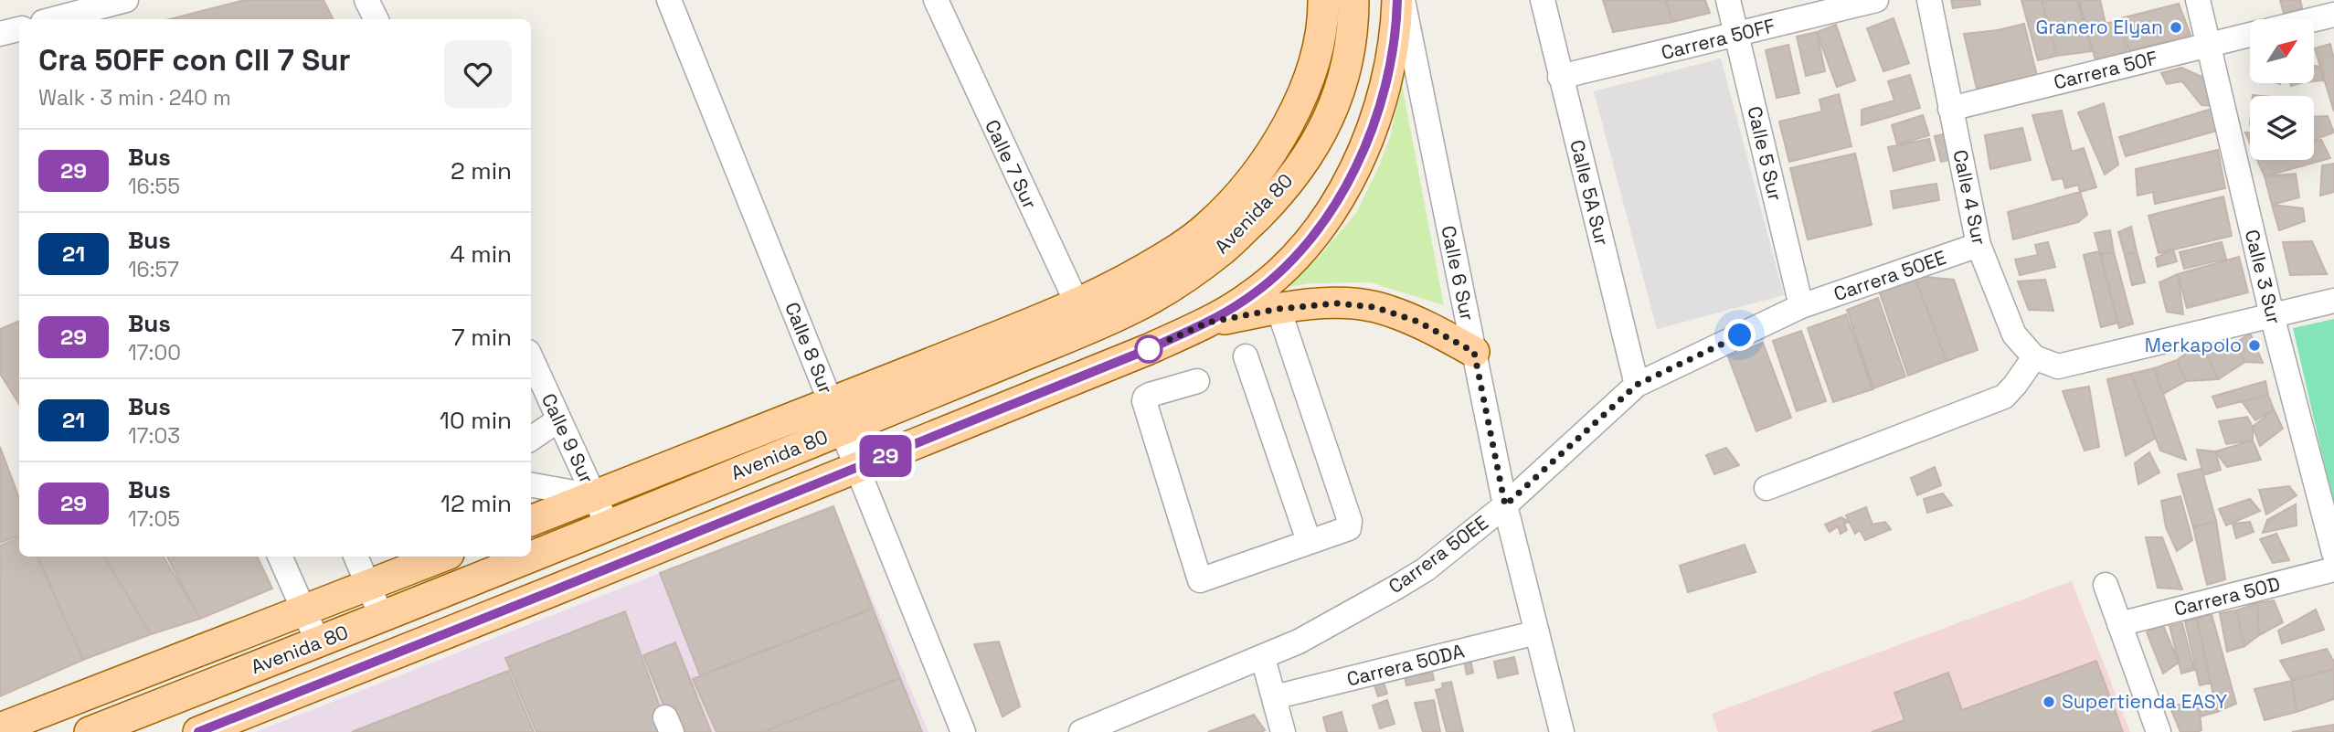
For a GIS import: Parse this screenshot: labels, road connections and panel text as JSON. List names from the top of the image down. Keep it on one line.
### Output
{"streets":{"main road":["Avenida 80"],"street":["Carrera 50FF","Carrera 50F","Calle 5 Sur","Calle 7 Sur","Calle 5A Sur","Calle 4 Sur","Calle 6 Sur","Carrera 50EE","Calle 3 Sur","Calle 8 Sur","Calle 9 Sur","Carrera 50D","Carrera 50DA"]},"crossings":[["Carrera 50FF","Calle 5 Sur"],["Carrera 50FF","Calle 5A Sur"],["Carrera 50F","Calle 4 Sur"],["Carrera 50F","Calle 3 Sur"],["Calle 5 Sur","Carrera 50EE"],["Calle 7 Sur","Avenida 80"],["Calle 5A Sur","Carrera 50EE"],["Calle 4 Sur","Carrera 50EE"],["Calle 4 Sur","Calle 3 Sur"],["Avenida 80","Calle 6 Sur"],["Avenida 80","Calle 8 Sur"],["Avenida 80","Calle 9 Sur"],["Calle 6 Sur","Carrera 50EE"],["Calle 6 Sur","Carrera 50DA"]],"places":["Granero Elyan","Merkapolo","Supertienda EASY"],"lines":["bus line 29"],"north":"top right","page":{"on_map":"29","heading":["Cra 50FF con Cll 7 Sur","Walk · 3 min · 240 m"],"list":[{"mark":"29","name":"Bus","note":"16:55","value":"2 min"},{"mark":"21","name":"Bus","note":"16:57","value":"4 min"},{"mark":"29","name":"Bus","note":"17:00","value":"7 min"},{"mark":"21","name":"Bus","note":"17:03","value":"10 min"},{"mark":"29","name":"Bus","note":"17:05","value":"12 min"}]}}
